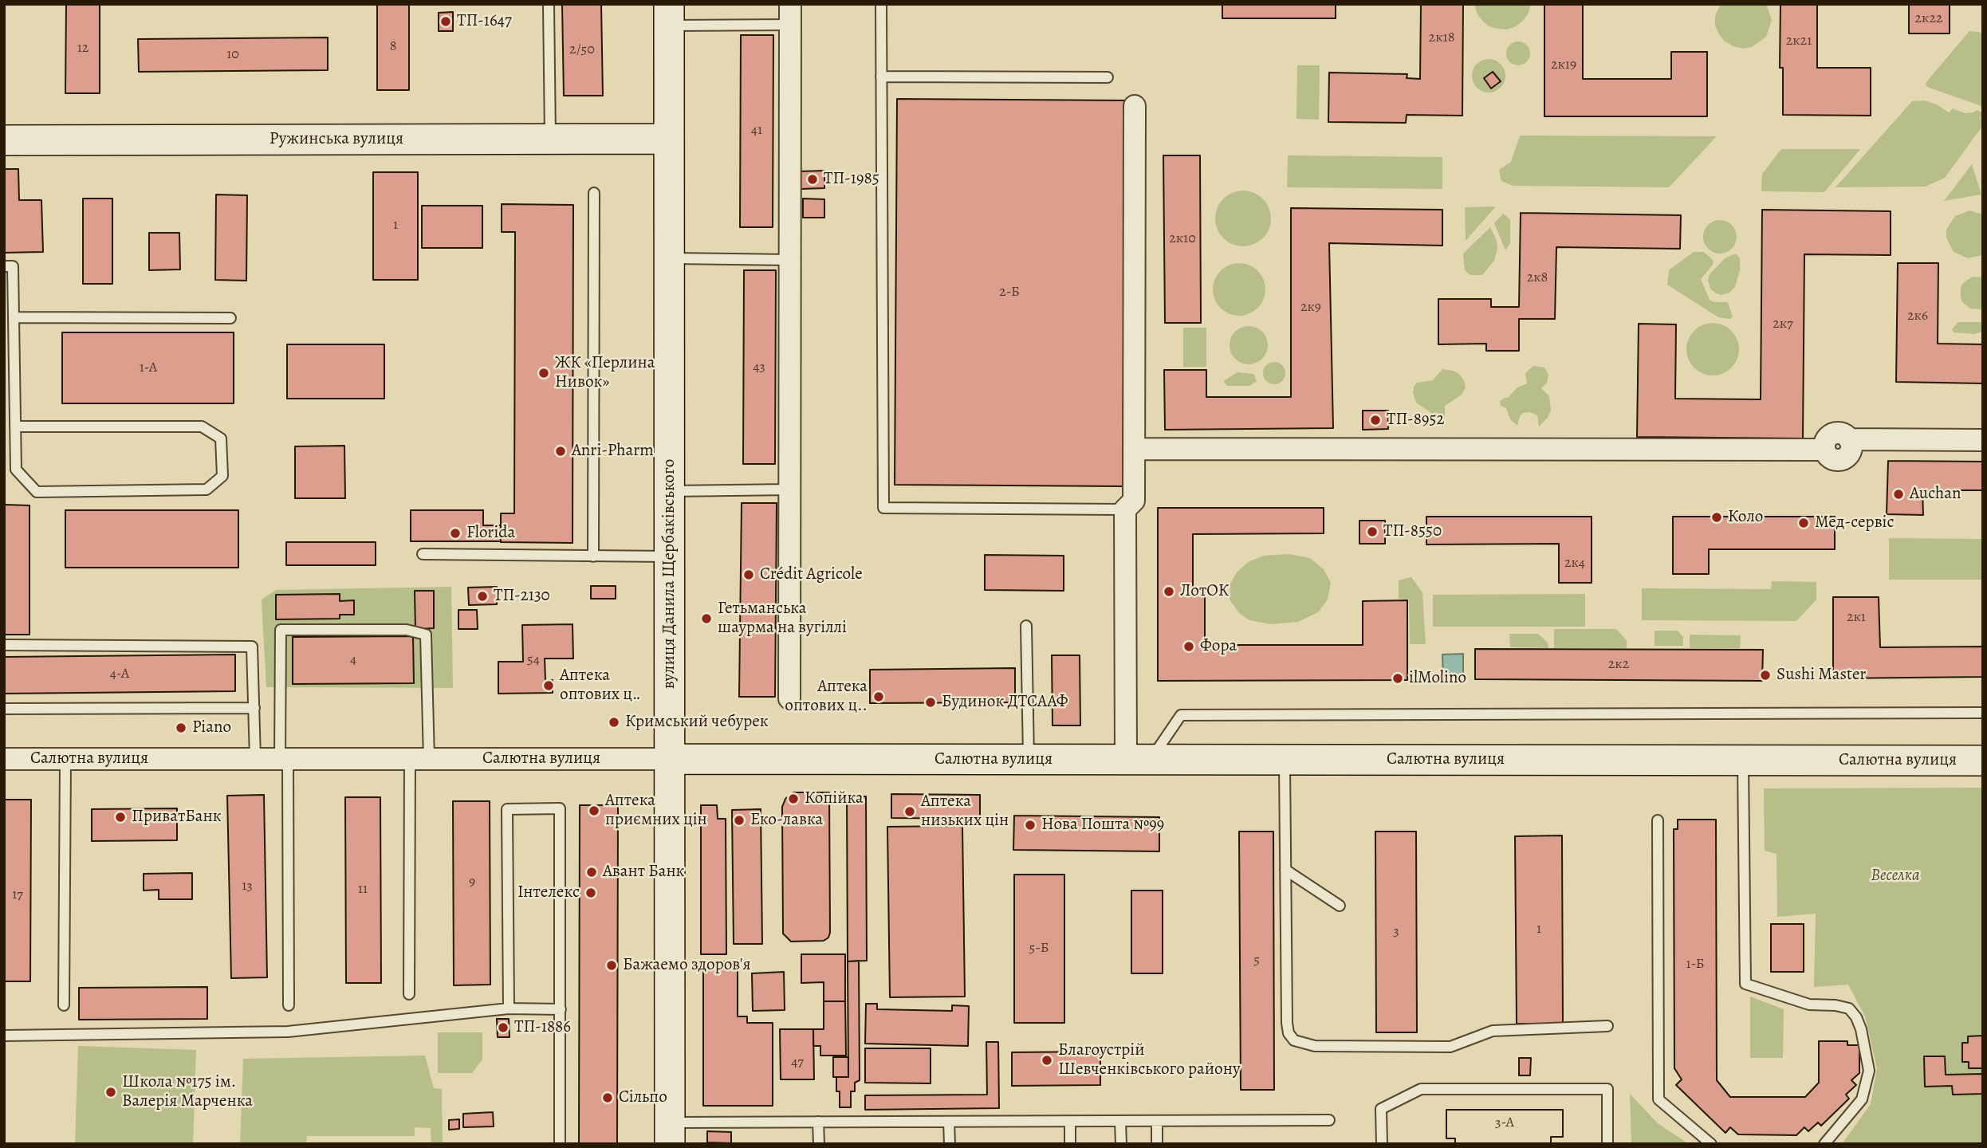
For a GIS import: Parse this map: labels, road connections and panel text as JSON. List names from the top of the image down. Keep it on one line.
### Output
{"streets":{"street":["Ружинська вулиця","вулиця Данила Щербаківського","Салютна вулиця"]},"crossings":[["Ружинська вулиця","вулиця Данила Щербаківського"],["вулиця Данила Щербаківського","Салютна вулиця"]],"parks":["Веселка"],"places":["ТП-1647","ТП-1985","ЖК «Перлина Нивок»","ТП-8952","Anri-Pharm","Auchan","Коло","Мед-сервіс","ТП-8550","Florida","Crédit Agricole","ЛотОК","ТП-2130","Гетьманська шаурма на вугіллі","Фора","Sushi Master","ilMolino","Аптека оптових ц‥","Аптека оптових ц..","Будинок ДТСААФ","Кримський чебурек","Piano","Копійка","Аптека приємних цін","Аптека низьких цін","ПриватБанк","Еко-лавка","Нова Пошта №99","Авант Банк","Інтелекс","Бажаемо здоров'я","ТП-1886","Благоустрій Шевченківського району","Школа №175 ім. Валерія Марченка","Сільпо"],"house_numbers":["2к22","2к18","2к21","8","12","2/50","10","2к19","41","1","2к10","2к8","2-Б","2к9","2к6","2к7","43","1-А","2к4","2к1","4","54","2к2","4-А","9","13","11","17","1","3","5-Б","5","1-Б","47","3-А"]}
